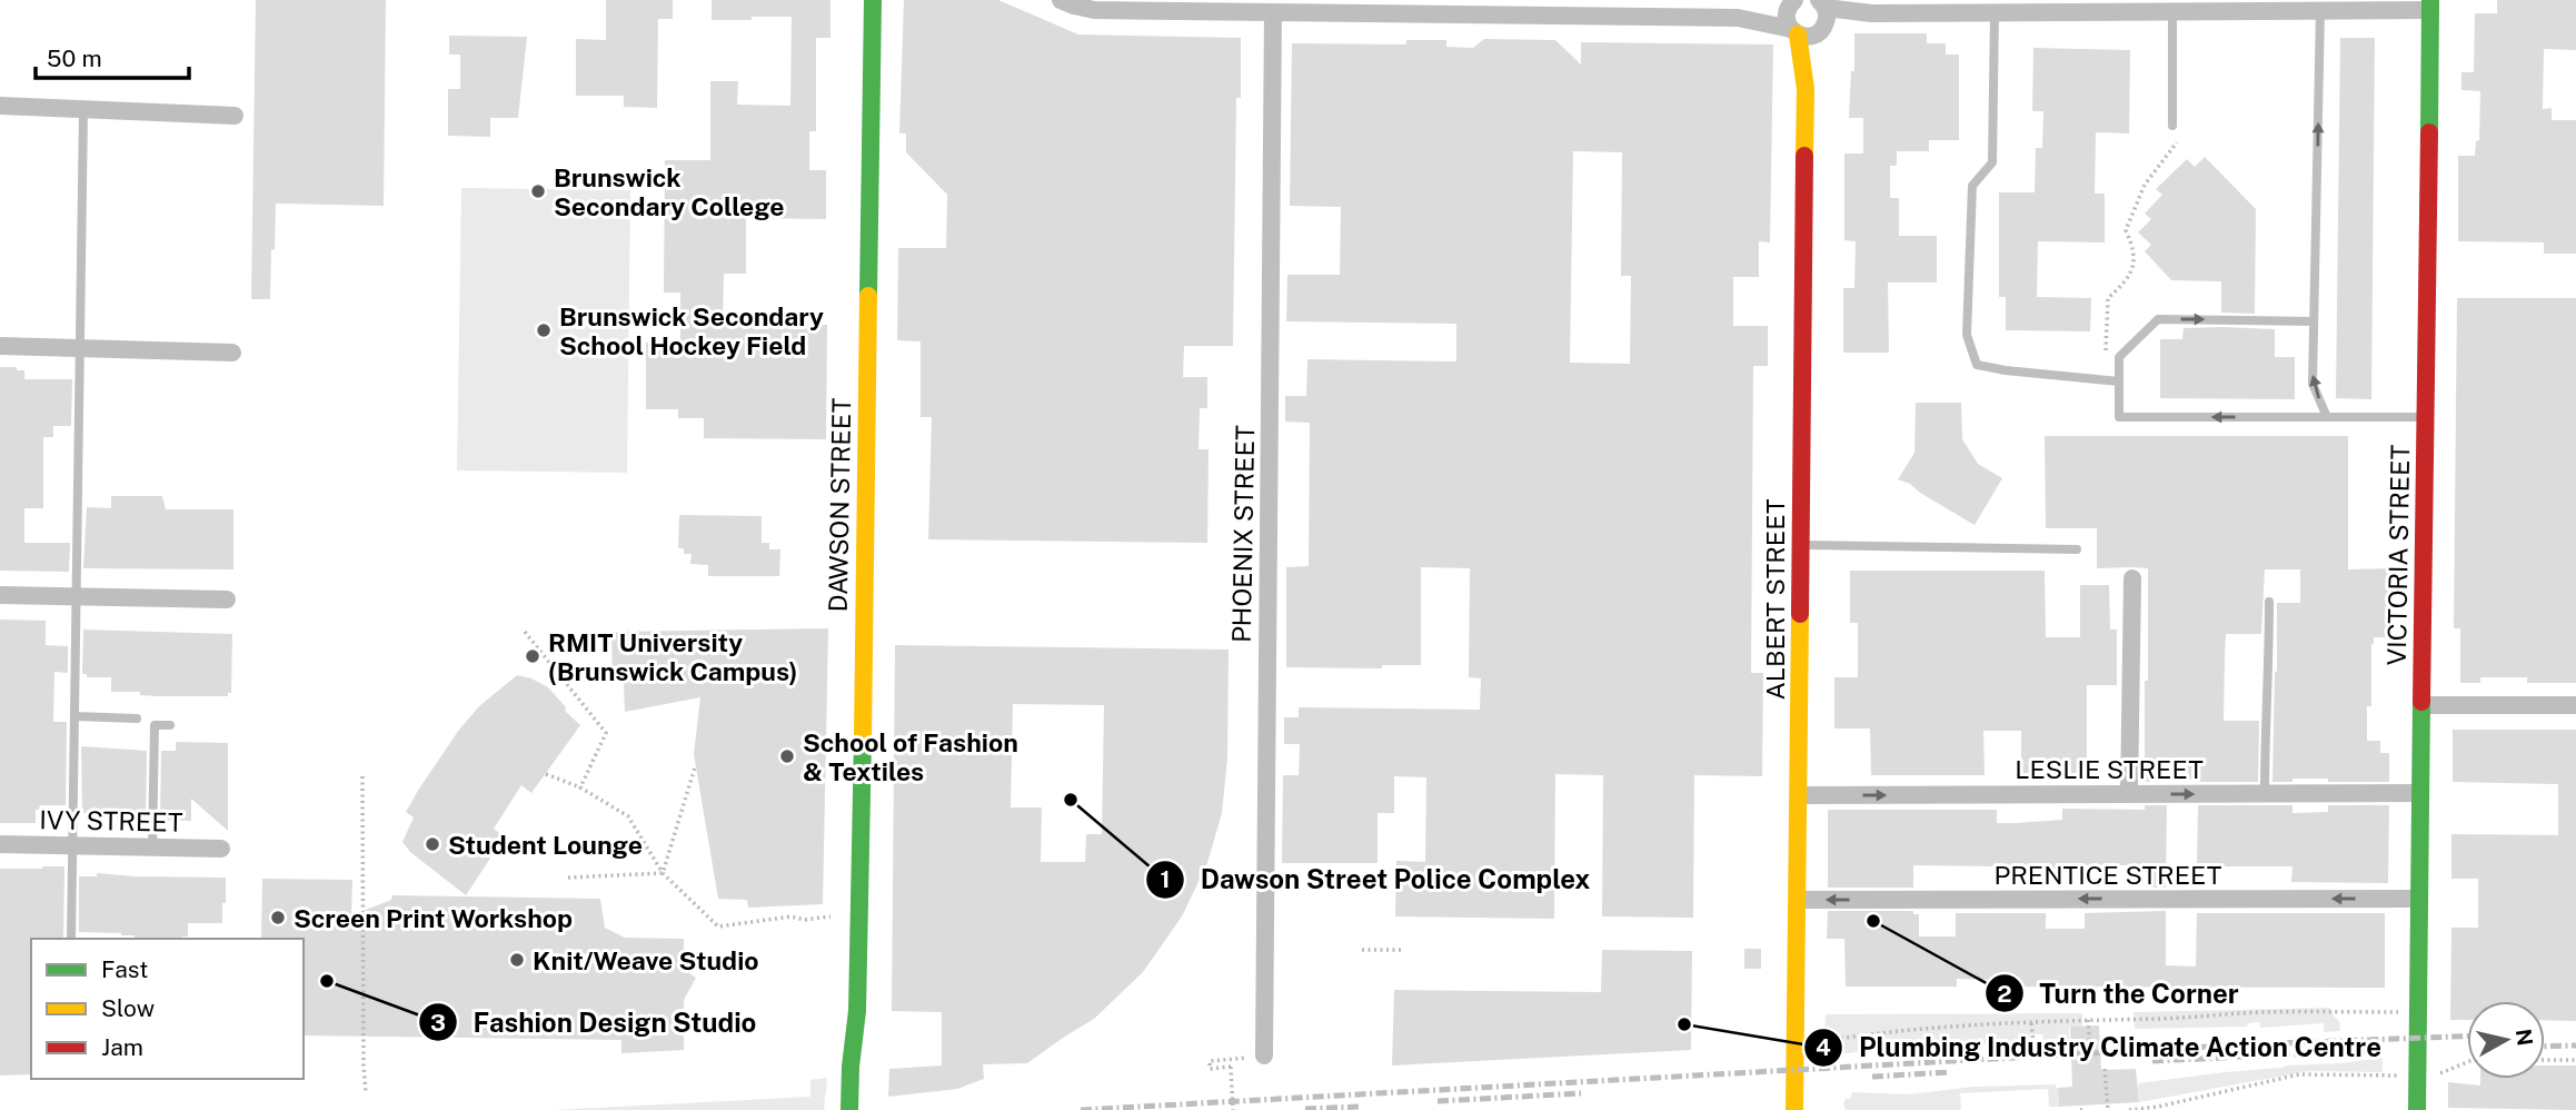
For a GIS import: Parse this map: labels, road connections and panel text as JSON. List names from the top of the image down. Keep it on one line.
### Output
{"streets":{"street":["DAWSON STREET","PHOENIX STREET","VICTORIA STREET","ALBERT STREET","LESLIE STREET","IVY STREET","PRENTICE STREET"]},"crossings":[["VICTORIA STREET","LESLIE STREET"],["VICTORIA STREET","PRENTICE STREET"],["ALBERT STREET","LESLIE STREET"],["ALBERT STREET","PRENTICE STREET"]],"one_way":["LESLIE STREET","PRENTICE STREET"],"places":["Brunswick Secondary College","Brunswick Secondary School Hockey Field","RMIT University (Brunswick Campus)","School of Fashion & Textiles","Dawson Street Police Complex","Student Lounge","Screen Print Workshop","Turn the Corner","Knit/Weave Studio","Fashion Design Studio","Plumbing Industry Climate Action Centre"],"legend":["Fast","Slow","Jam"],"scale_bar":"50 m","north":"right"}
